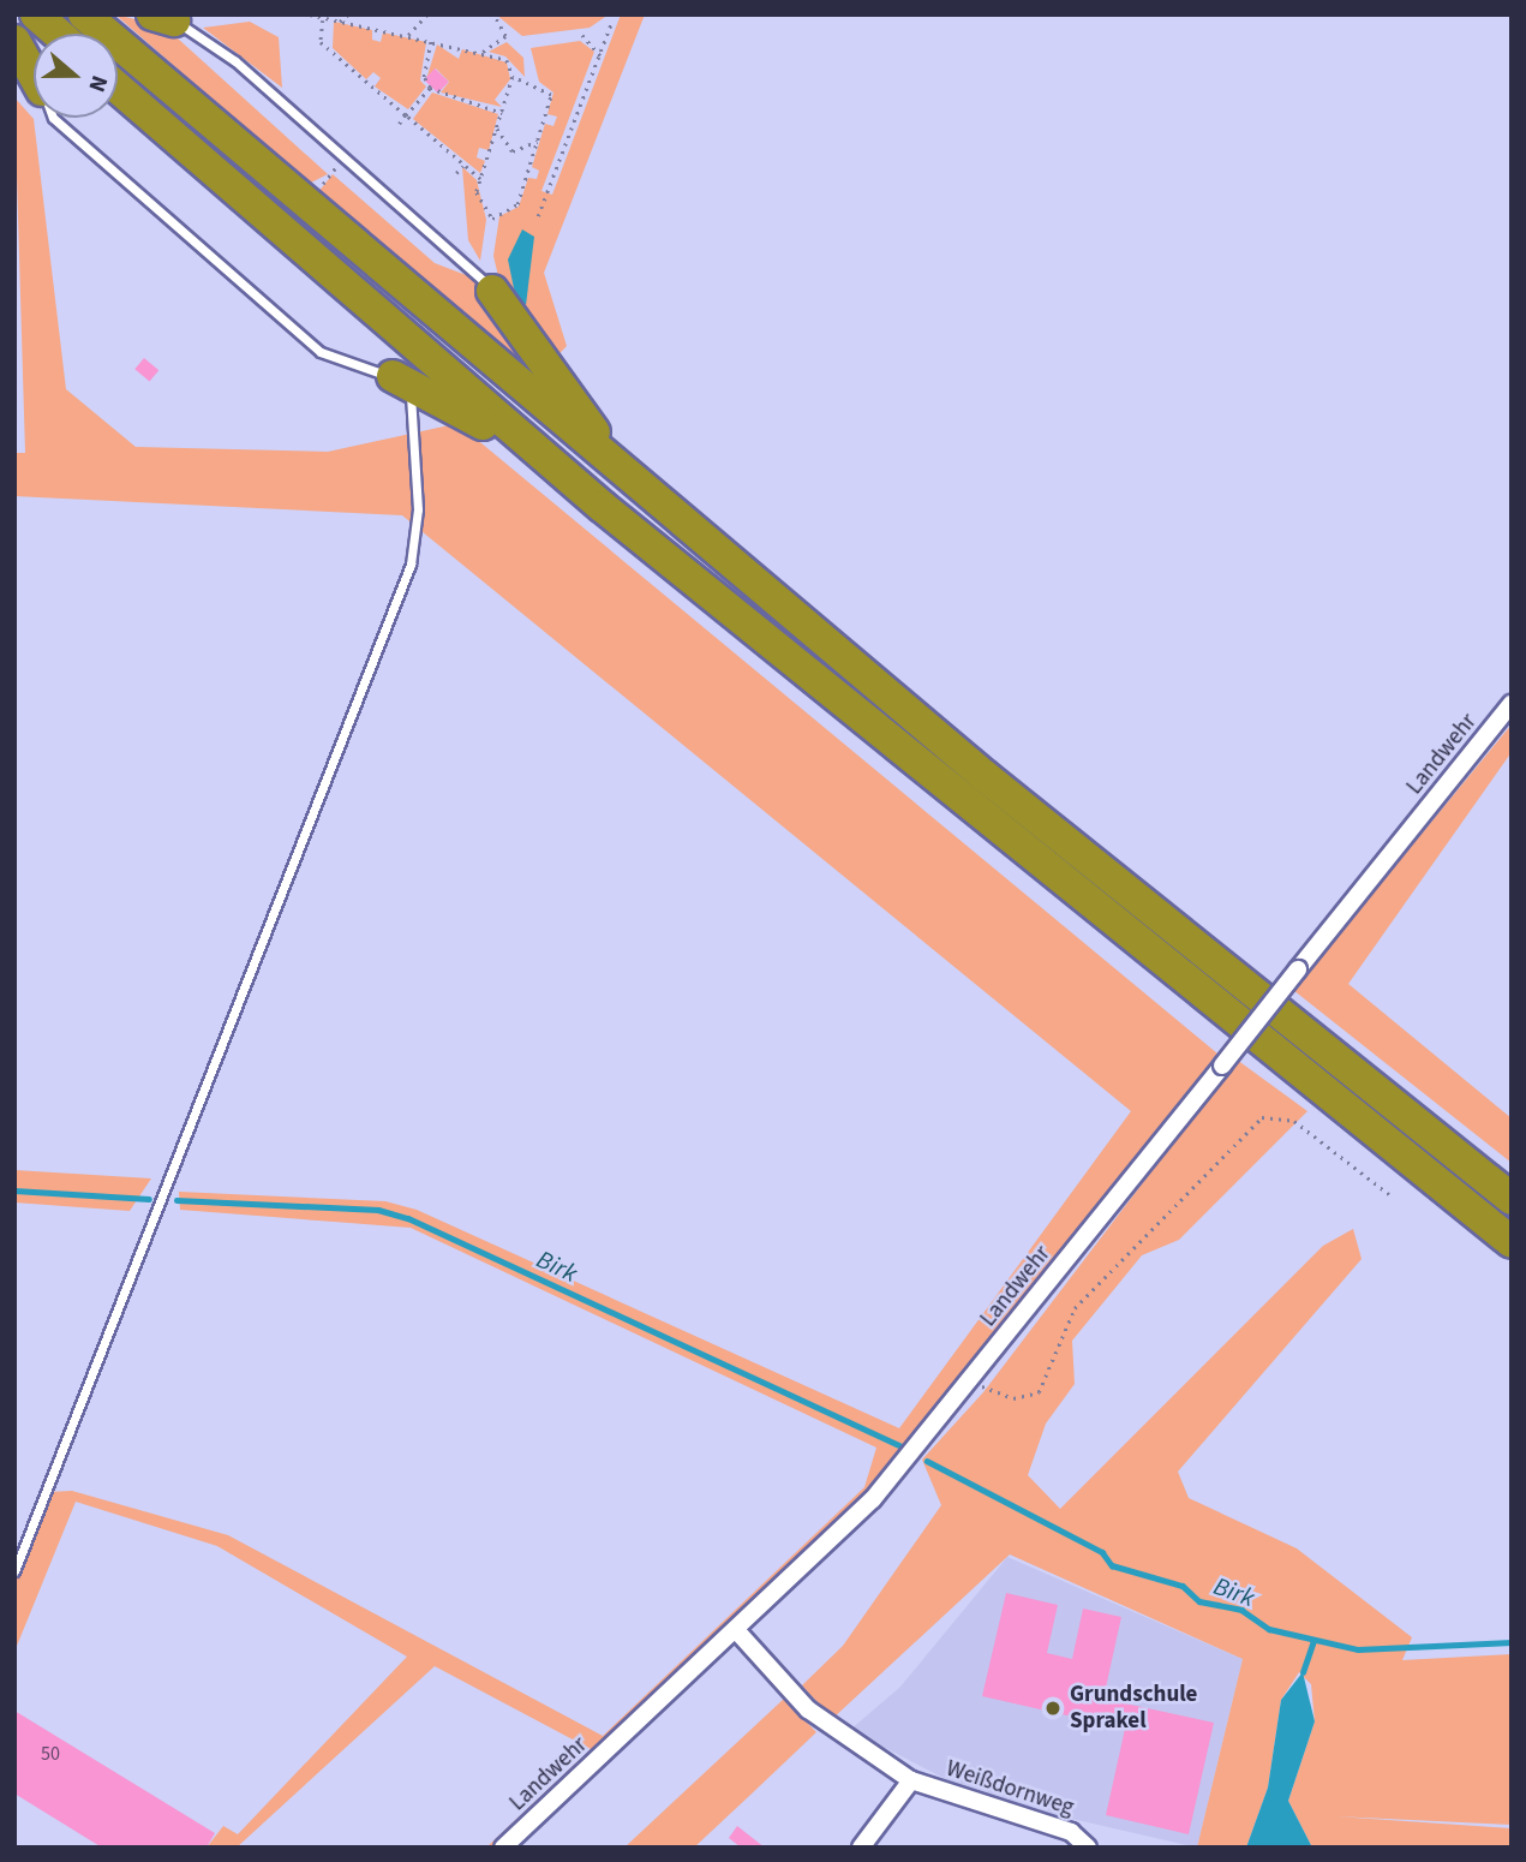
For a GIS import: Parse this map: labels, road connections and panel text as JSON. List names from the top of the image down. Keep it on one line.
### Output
{"streets":{"street":["Landwehr","Weißdornweg"]},"crossings":[["Landwehr","Weißdornweg"]],"water":["Birk"],"places":["Grundschule Sprakel"],"house_numbers":["50"],"north":"right"}
